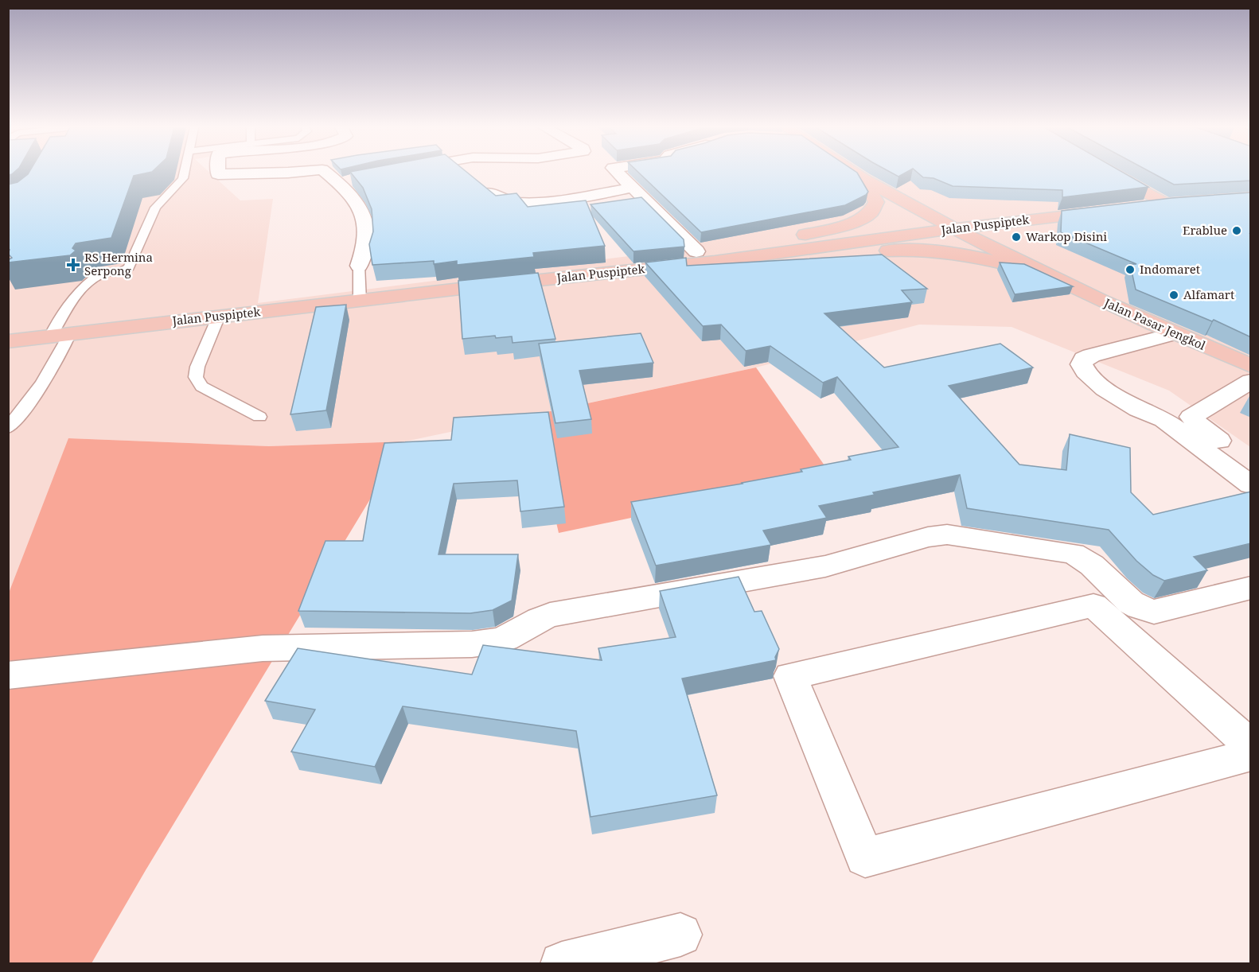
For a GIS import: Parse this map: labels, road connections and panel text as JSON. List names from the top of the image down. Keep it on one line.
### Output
{"streets":{"main road":["Jalan Puspiptek","Jalan Pasar Jengkol"]},"places":{"other":["Erablue","Warkop Disini","Indomaret","Alfamart"],"health":["RS Hermina Serpong"]}}
